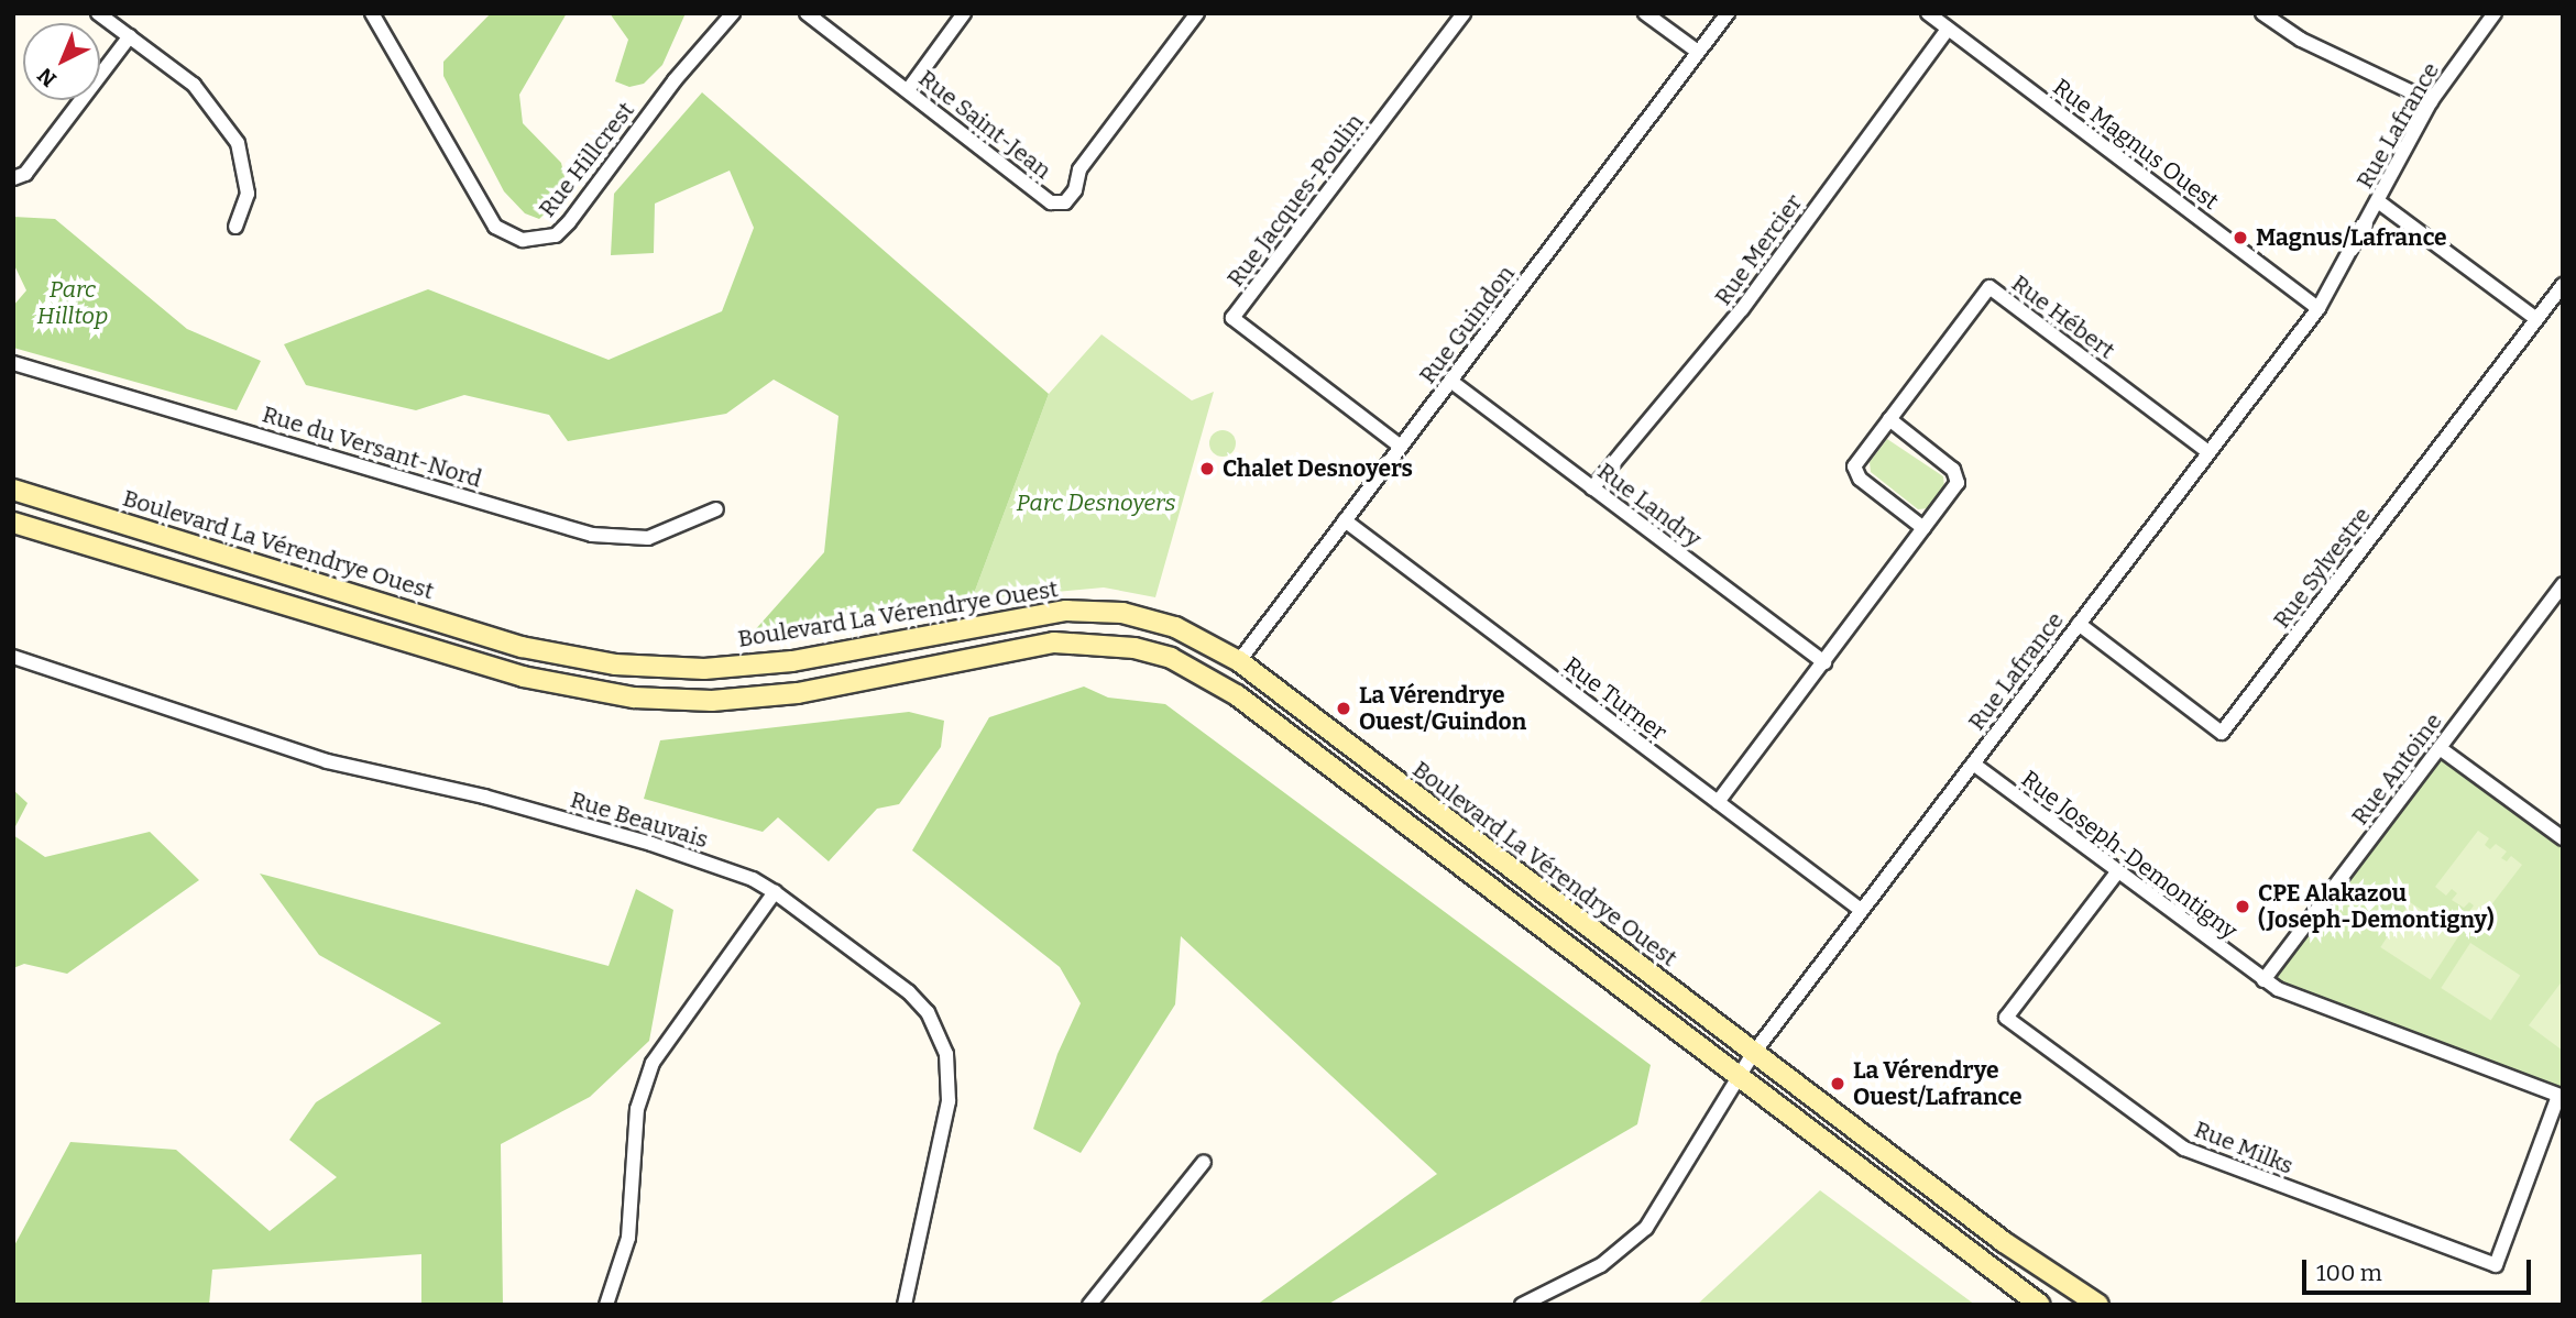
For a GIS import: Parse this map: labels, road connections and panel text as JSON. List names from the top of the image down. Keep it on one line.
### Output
{"streets":{"main road":["Boulevard La Vérendrye Ouest"],"street":["Rue Saint-Jean","Rue Lafrance","Rue Magnus Ouest","Rue Hillcrest","Rue Jacques-Poulin","Rue Mercier","Rue Hébert","Rue Guindon","Rue du Versant-Nord","Rue Landry","Rue Sylvestre","Rue Turner","Rue Antoine","Rue Beauvais","Rue Joseph-Demontigny","Rue Milks"]},"crossings":[["Rue Lafrance","Rue Magnus Ouest"],["Rue Lafrance","Rue Hébert"],["Rue Lafrance","Boulevard La Vérendrye Ouest"],["Rue Lafrance","Rue Sylvestre"],["Rue Lafrance","Rue Turner"],["Rue Lafrance","Rue Joseph-Demontigny"],["Rue Magnus Ouest","Rue Mercier"],["Rue Jacques-Poulin","Rue Guindon"],["Rue Mercier","Rue Landry"],["Rue Guindon","Rue Landry"],["Rue Guindon","Boulevard La Vérendrye Ouest"],["Rue Guindon","Rue Turner"],["Rue Antoine","Rue Joseph-Demontigny"],["Rue Joseph-Demontigny","Rue Milks"]],"parks":["Parc Hilltop","Parc Desnoyers"],"places":["Magnus/Lafrance","Chalet Desnoyers","La Vérendrye Ouest/Guindon","CPE Alakazou (Joseph-Demontigny)","La Vérendrye Ouest/Lafrance"],"scale_bar":"100 m","north":"bottom left"}
